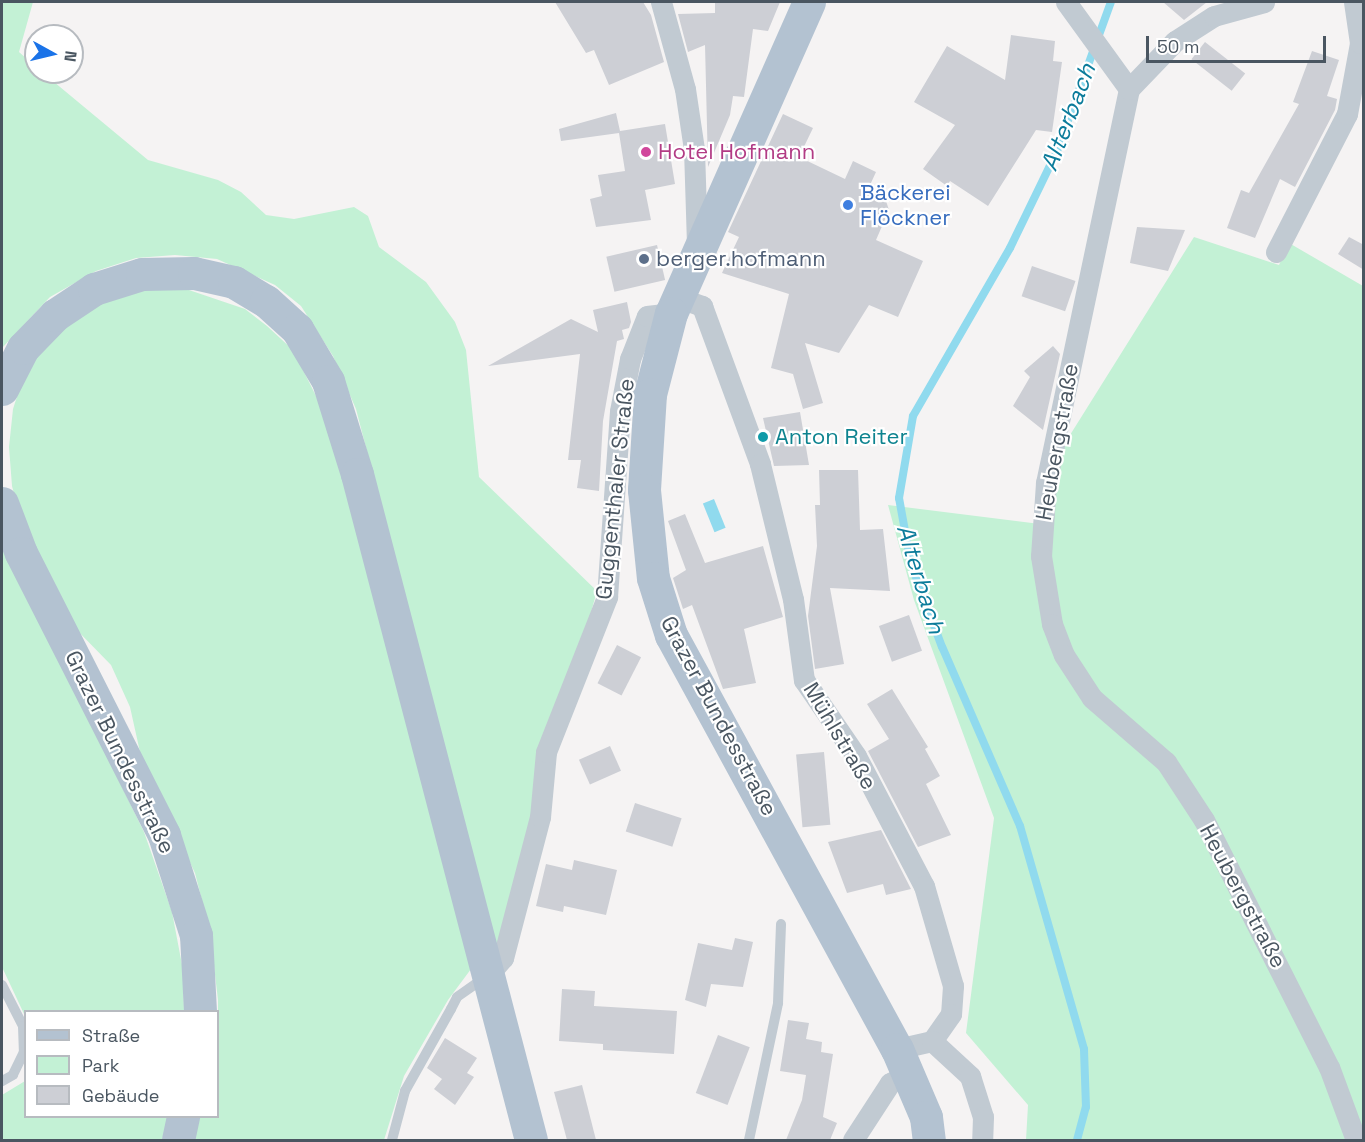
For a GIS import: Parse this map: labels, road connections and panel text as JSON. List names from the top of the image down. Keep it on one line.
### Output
{"streets":{"main road":["Grazer Bundesstraße"],"street":["Heubergstraße","Guggenthaler Straße","Mühlstraße"]},"crossings":[["Guggenthaler Straße","Grazer Bundesstraße"],["Guggenthaler Straße","Mühlstraße"],["Grazer Bundesstraße","Mühlstraße"]],"water":["Alterbach"],"places":["Hotel Hofmann","Bäckerei Flöckner","berger.hofmann","Anton Reiter"],"legend":["Straße","Park","Gebäude"],"scale_bar":"50 m","north":"right"}
